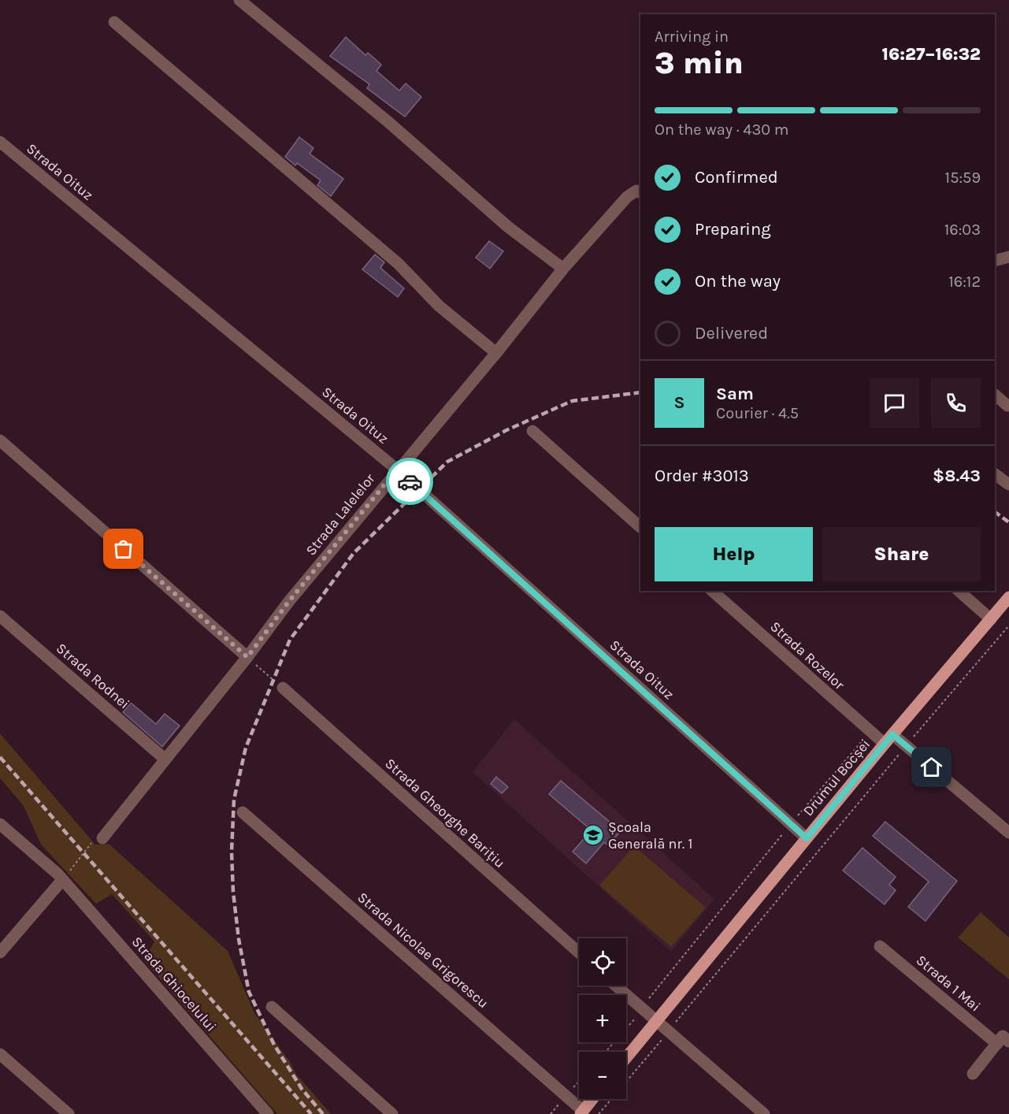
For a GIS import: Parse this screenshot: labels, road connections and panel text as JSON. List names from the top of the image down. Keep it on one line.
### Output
{"streets":{"main road":["Drumul Bocșei"],"street":["Strada Oituz","Strada Lalelelor","Strada Rozelor","Strada Rodnei","Strada Gheorghe Barițiu","Strada Nicolae Grigorescu","Strada 1 Mai","Strada Ghiocelului"]},"crossings":[["Strada Oituz","Strada Lalelelor"],["Strada Oituz","Drumul Bocșei"],["Strada Lalelelor","Strada Rodnei"],["Strada Rozelor","Drumul Bocșei"]],"places":{"school or university":["Școala Generală nr. 1"]},"page":{"heading":["3 min","Arriving in","16:27–16:32"],"panel":["Sam","Courier · 4.5","Order #3013","$8.43"],"bar":"On the way · 430 m","list":[["Confirmed","15:59"],["Preparing","16:03"],["On the way","16:12"],"Delivered"],"round":"S","buttons":["Help","Share"],"map_buttons":["+","−"]}}
